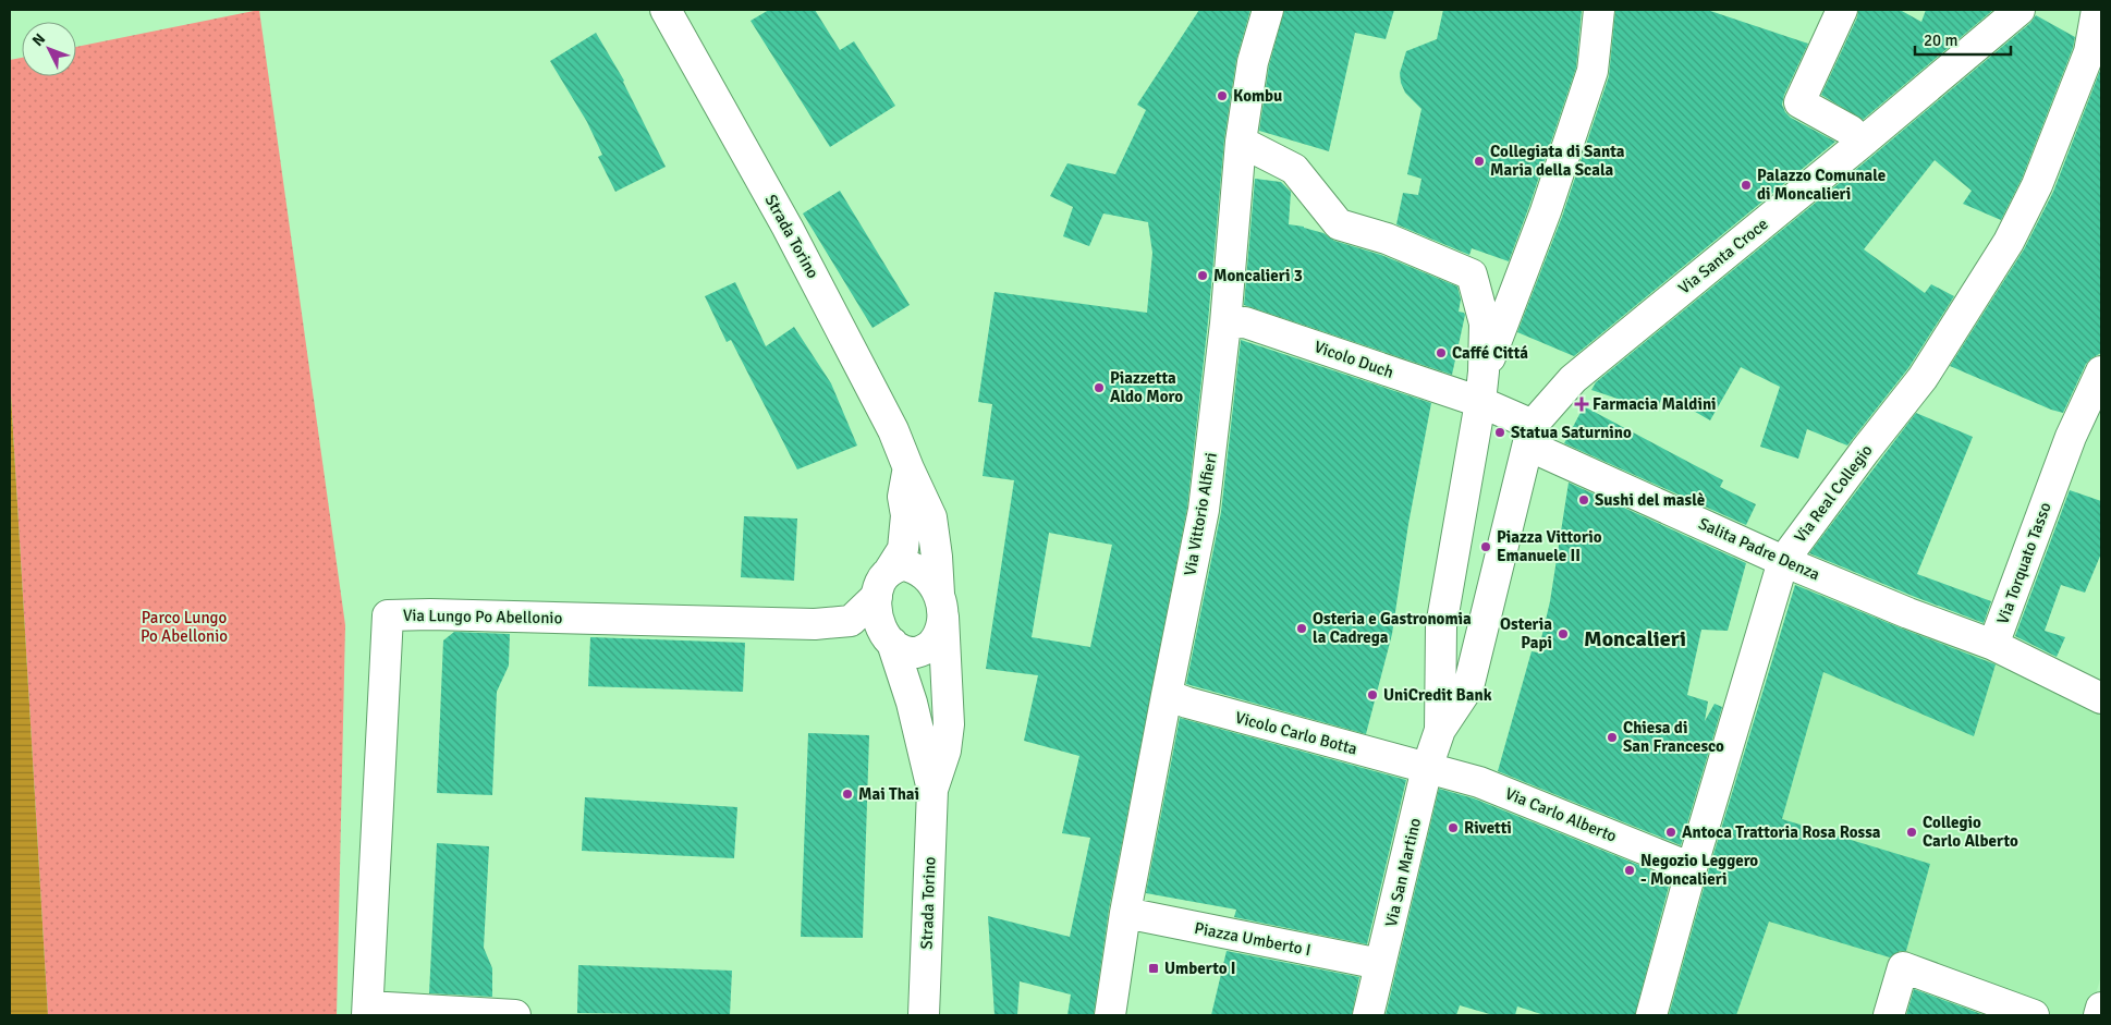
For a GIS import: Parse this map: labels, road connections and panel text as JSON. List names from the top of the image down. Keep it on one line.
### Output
{"streets":{"street":["Strada Torino","Via Santa Croce","Vicolo Duch","Via Real Collegio","Via Vittorio Alfieri","Salita Padre Denza","Via Torquato Tasso","Via Lungo Po Abellonio","Vicolo Carlo Botta","Via Carlo Alberto","Via San Martino","Piazza Umberto I"]},"crossings":[["Strada Torino","Via Lungo Po Abellonio"],["Via Santa Croce","Salita Padre Denza"],["Vicolo Duch","Via Vittorio Alfieri"],["Via Real Collegio","Salita Padre Denza"],["Via Real Collegio","Via Carlo Alberto"],["Via Vittorio Alfieri","Vicolo Carlo Botta"],["Via Vittorio Alfieri","Piazza Umberto I"],["Salita Padre Denza","Via Torquato Tasso"],["Vicolo Carlo Botta","Via Carlo Alberto"],["Vicolo Carlo Botta","Via San Martino"],["Via Carlo Alberto","Via San Martino"],["Via San Martino","Piazza Umberto I"]],"districts":["Moncalieri"],"parks":["Parco Lungo Po Abellonio"],"places":{"other":["Kombu","Collegiata di Santa Maria della Scala","Palazzo Comunale di Moncalieri","Moncalieri 3","Caffé Cittá","Piazzetta Aldo Moro","Statua Saturnino","Sushi del maslè","Piazza Vittorio Emanuele II","Osteria e Gastronomia la Cadrega","Osteria Papi","UniCredit Bank","Chiesa di San Francesco","Mai Thai","Rivetti","Antoca Trattoria Rosa Rossa","Collegio Carlo Alberto","Negozio Leggero - Moncalieri"],"health":["Farmacia Maldini"],"transit":["Umberto I"]},"scale_bar":"20 m","north":"top left"}
